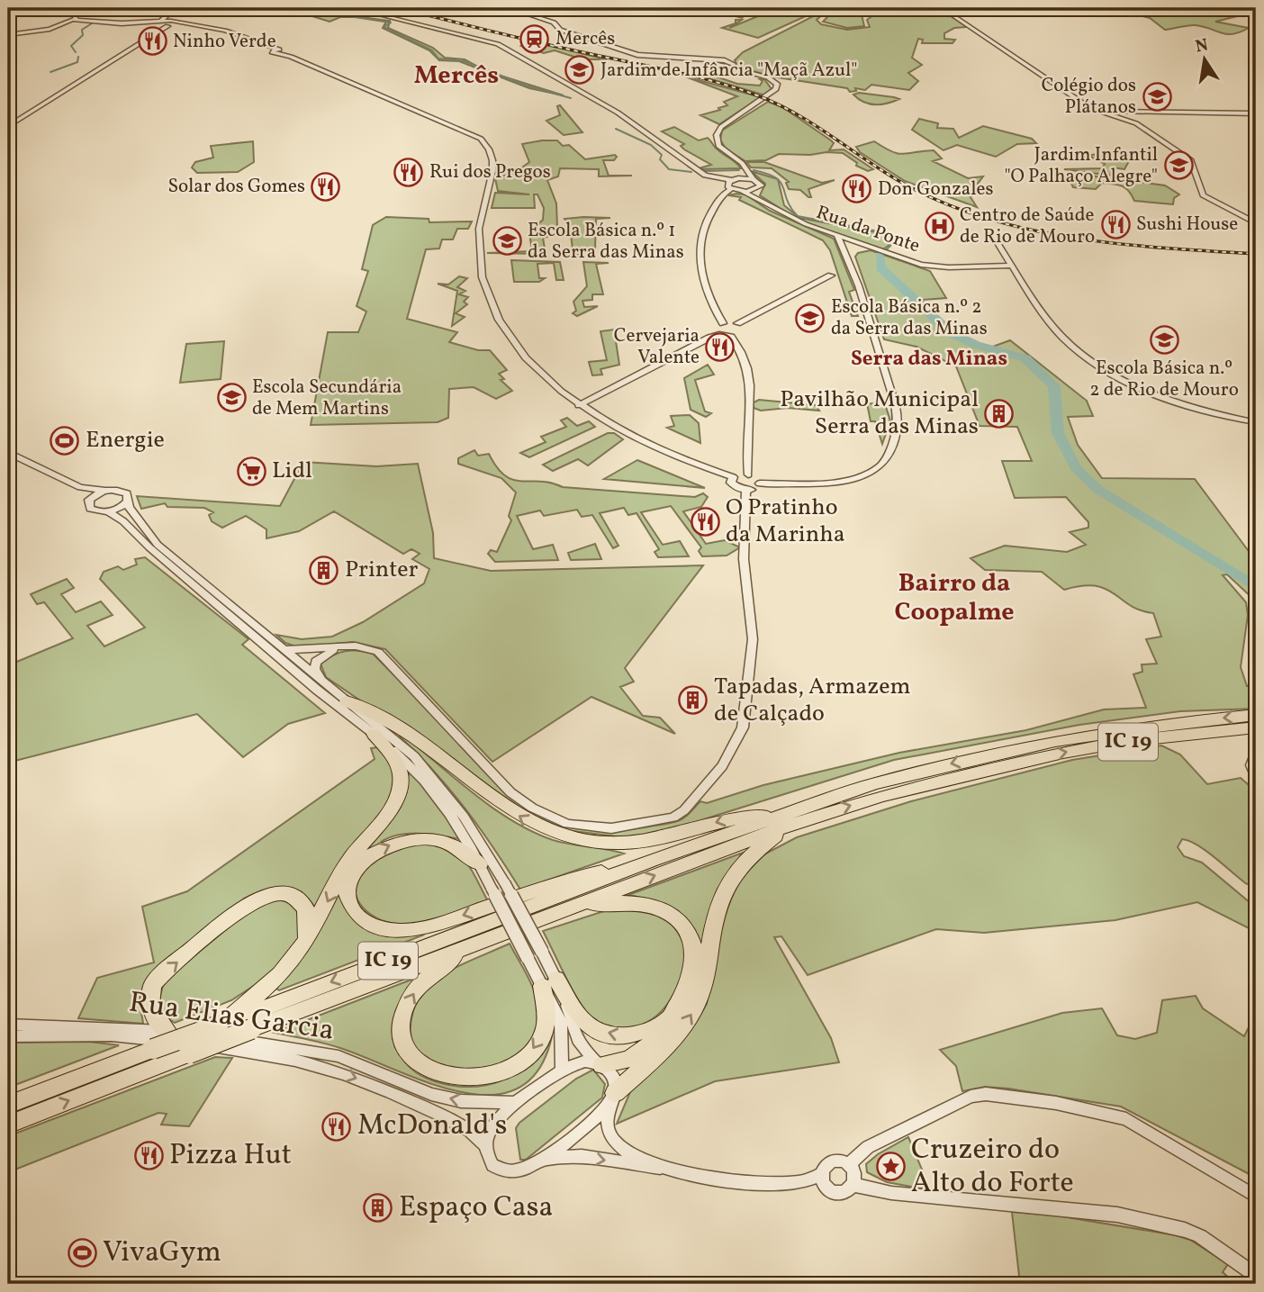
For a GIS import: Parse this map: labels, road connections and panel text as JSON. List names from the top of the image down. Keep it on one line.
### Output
{"streets":{"highway":["IC 19"],"street":["Rua da Ponte","Rua Elias Garcia"]},"districts":["Mercês","Serra das Minas","Bairro da Coopalme"],"places":{"station":["Mercês"],"restaurant":["Ninho Verde","Rui dos Pregos","Solar dos Gomes","Don Gonzales","Sushi House","Cervejaria Valente","O Pratinho da Marinha","McDonald's","Pizza Hut"],"school or university":["Jardim de Infância \"Maçã Azul\"","Colégio dos Plátanos","Jardim Infantil \"O Palhaço Alegre\"","Escola Básica n.º 1 da Serra das Minas","Escola Básica n.º 2 da Serra das Minas","Escola Básica n.º 2 de Rio de Mouro","Escola Secundária de Mem Martins"],"hospital":["Centro de Saúde de Rio de Mouro"],"building":["Pavilhão Municipal Serra das Minas","Printer","Tapadas, Armazem de Calçado","Espaço Casa"],"sports":["Energie","VivaGym"],"supermarket":["Lidl"],"place":["Cruzeiro do Alto do Forte"]},"north":"top"}
